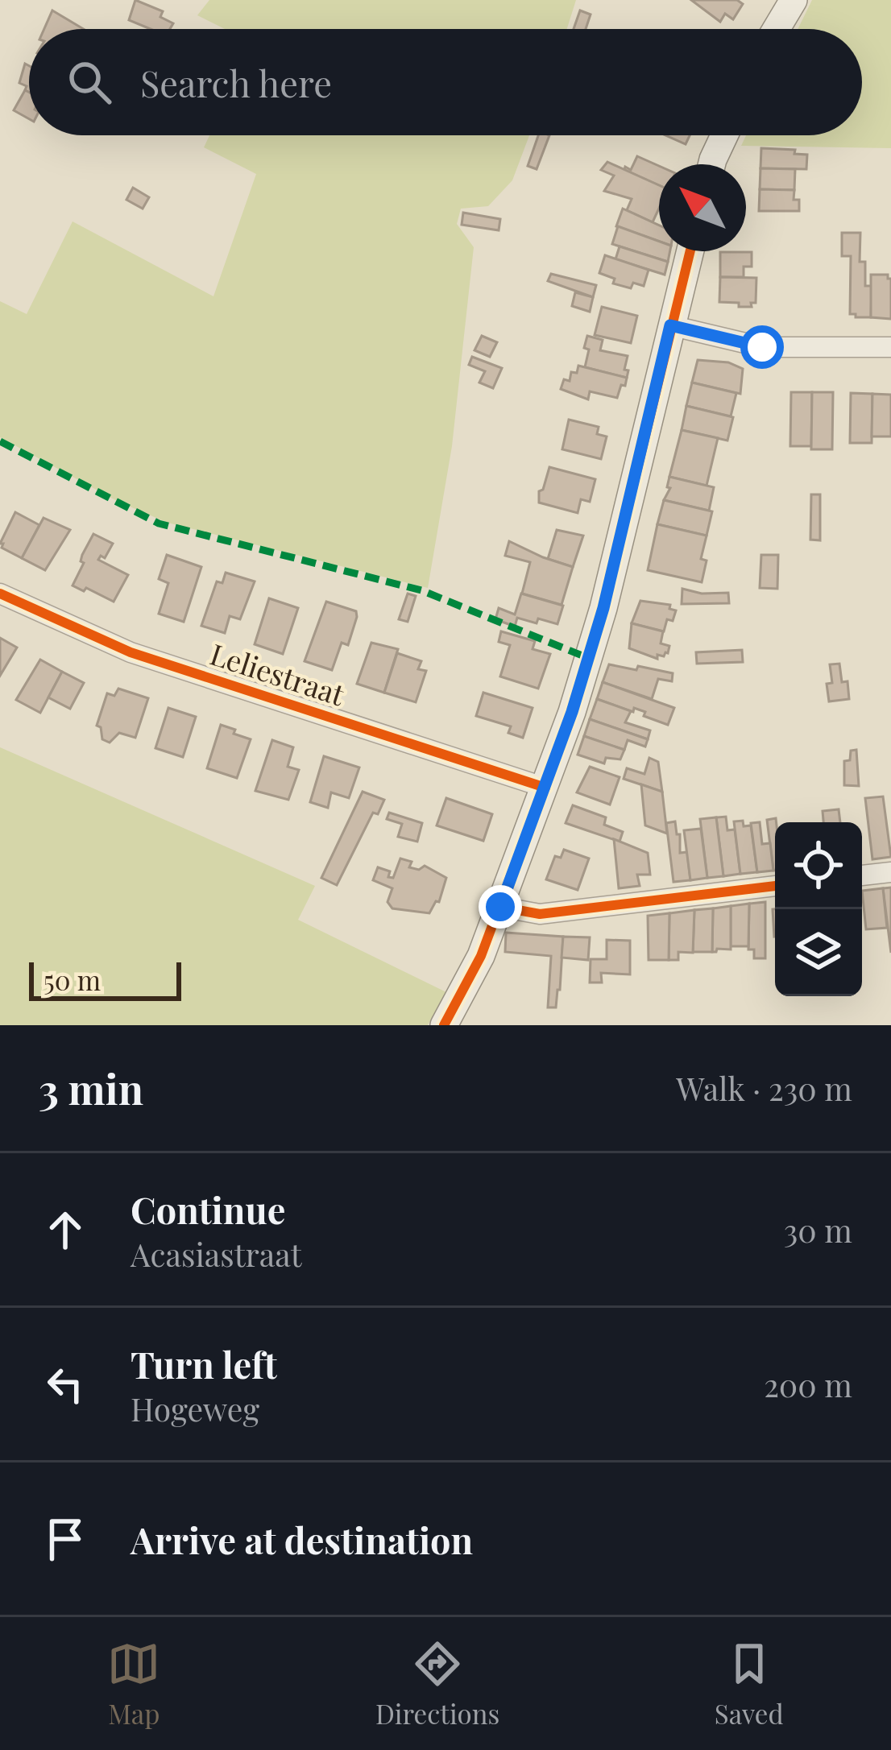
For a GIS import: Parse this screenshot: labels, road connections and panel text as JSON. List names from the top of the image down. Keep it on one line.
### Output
{"streets":{"street":["Leliestraat"]},"scale_bar":"50 m","north":"top left","page":{"search":"Search here","scale":"50 m","heading":["3 min","Walk · 230 m"],"list":[["Continue","Acasiastraat","30 m"],["Turn left","Hogeweg","200 m"],"Arrive at destination"],"nav":["Map","Directions","Saved"]}}
